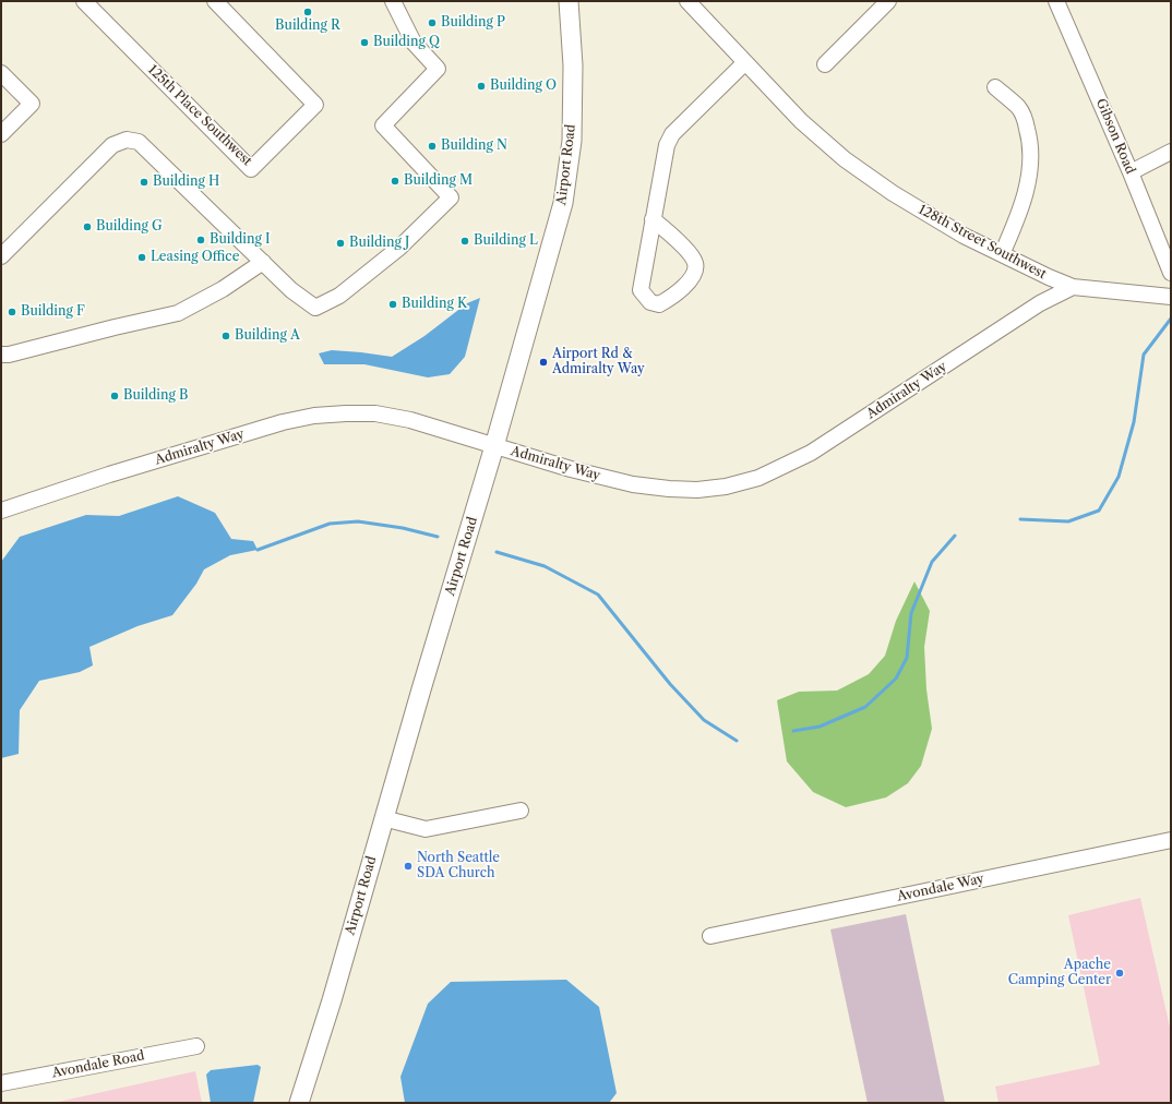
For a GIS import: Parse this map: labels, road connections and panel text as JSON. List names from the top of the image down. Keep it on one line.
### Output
{"streets":{"main road":["Airport Road"],"street":["125th Place Southwest","Gibson Road","128th Street Southwest","Admiralty Way","Avondale Way","Avondale Road"]},"crossings":[["Airport Road","Admiralty Way"],["128th Street Southwest","Admiralty Way"]],"places":["Building R","Building P","Building Q","Building O","Building N","Building M","Building H","Building G","Building I","Building L","Building J","Leasing Office","Building K","Building F","Building A","Airport Rd & Admiralty Way","Building B","North Seattle SDA Church","Apache Camping Center"]}
